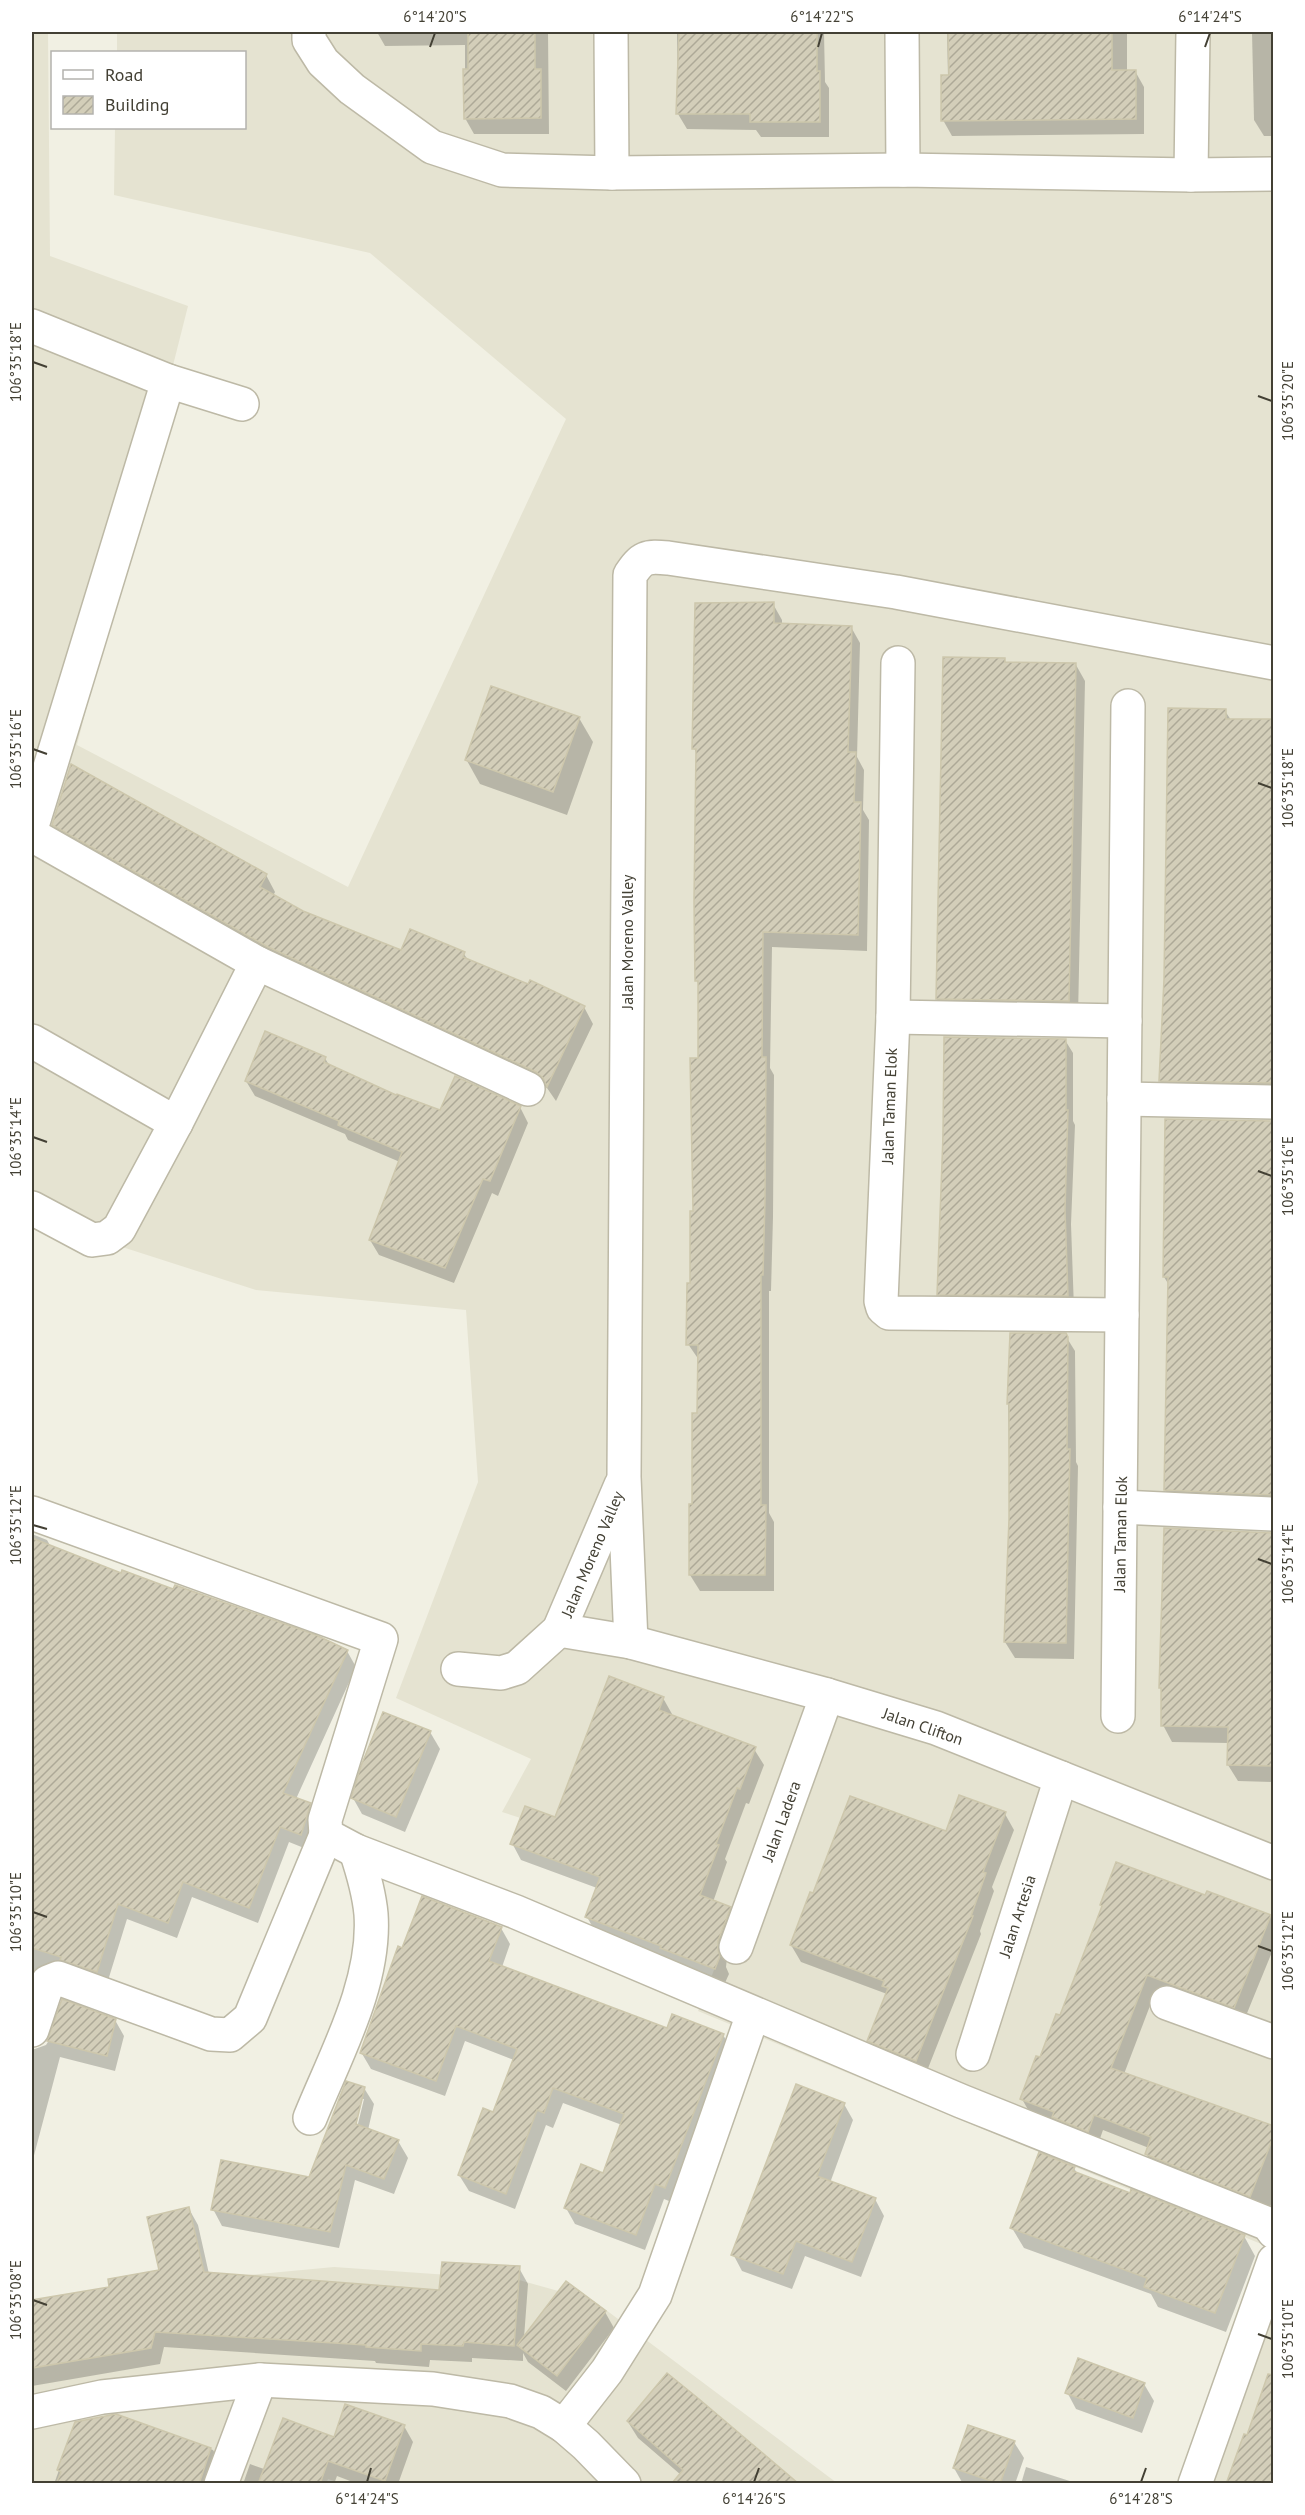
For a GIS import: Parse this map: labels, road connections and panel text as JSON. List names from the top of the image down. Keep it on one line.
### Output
{"streets":{"street":["Jalan Moreno Valley","Jalan Taman Elok","Jalan Clifton","Jalan Ladera","Jalan Artesia"]},"crossings":[["Jalan Moreno Valley","Jalan Clifton"],["Jalan Clifton","Jalan Ladera"],["Jalan Clifton","Jalan Artesia"]],"legend":["Road","Building"],"coordinates":["6°14'20\"S","6°14'22\"S","6°14'24\"S","106°35'18\"E","106°35'20\"E","106°35'16\"E","106°35'14\"E","106°35'12\"E","106°35'10\"E","106°35'08\"E","6°14'26\"S","6°14'28\"S"]}
